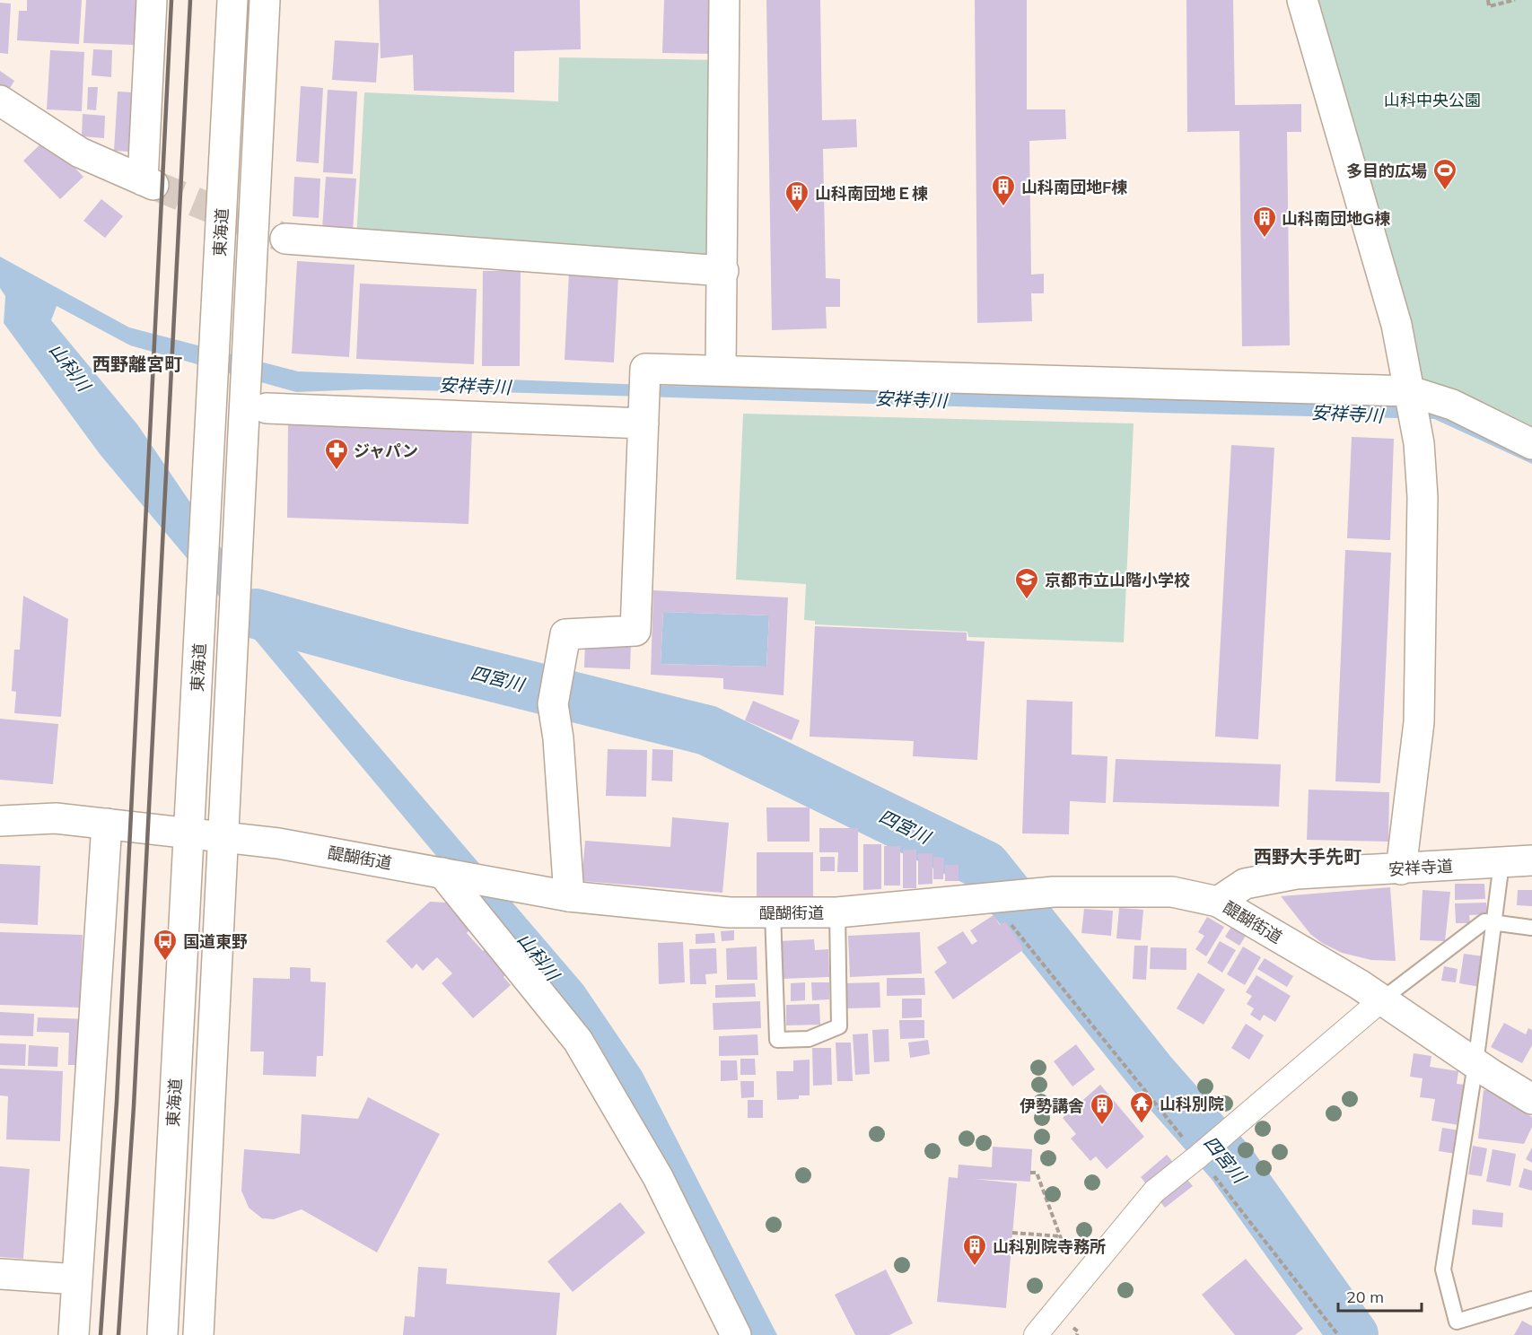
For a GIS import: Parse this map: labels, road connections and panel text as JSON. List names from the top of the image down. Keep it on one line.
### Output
{"streets":{"main road":["東海道","醍醐街道","安祥寺道"]},"crossings":[["東海道","醍醐街道"],["醍醐街道","安祥寺道"]],"districts":["西野離宮町","西野大手先町"],"water":["山科川","安祥寺川","四宮川"],"parks":["山科中央公園"],"places":{"sports":["多目的広場"],"building":["山科南団地F棟","山科南団地Ｅ棟","山科南団地G棟","伊勢講舎","山科別院寺務所"],"pharmacy":["ジャパン"],"school or university":["京都市立山階小学校"],"bus stop":["国道東野"],"temple":["山科別院"]},"scale_bar":"20 m"}
